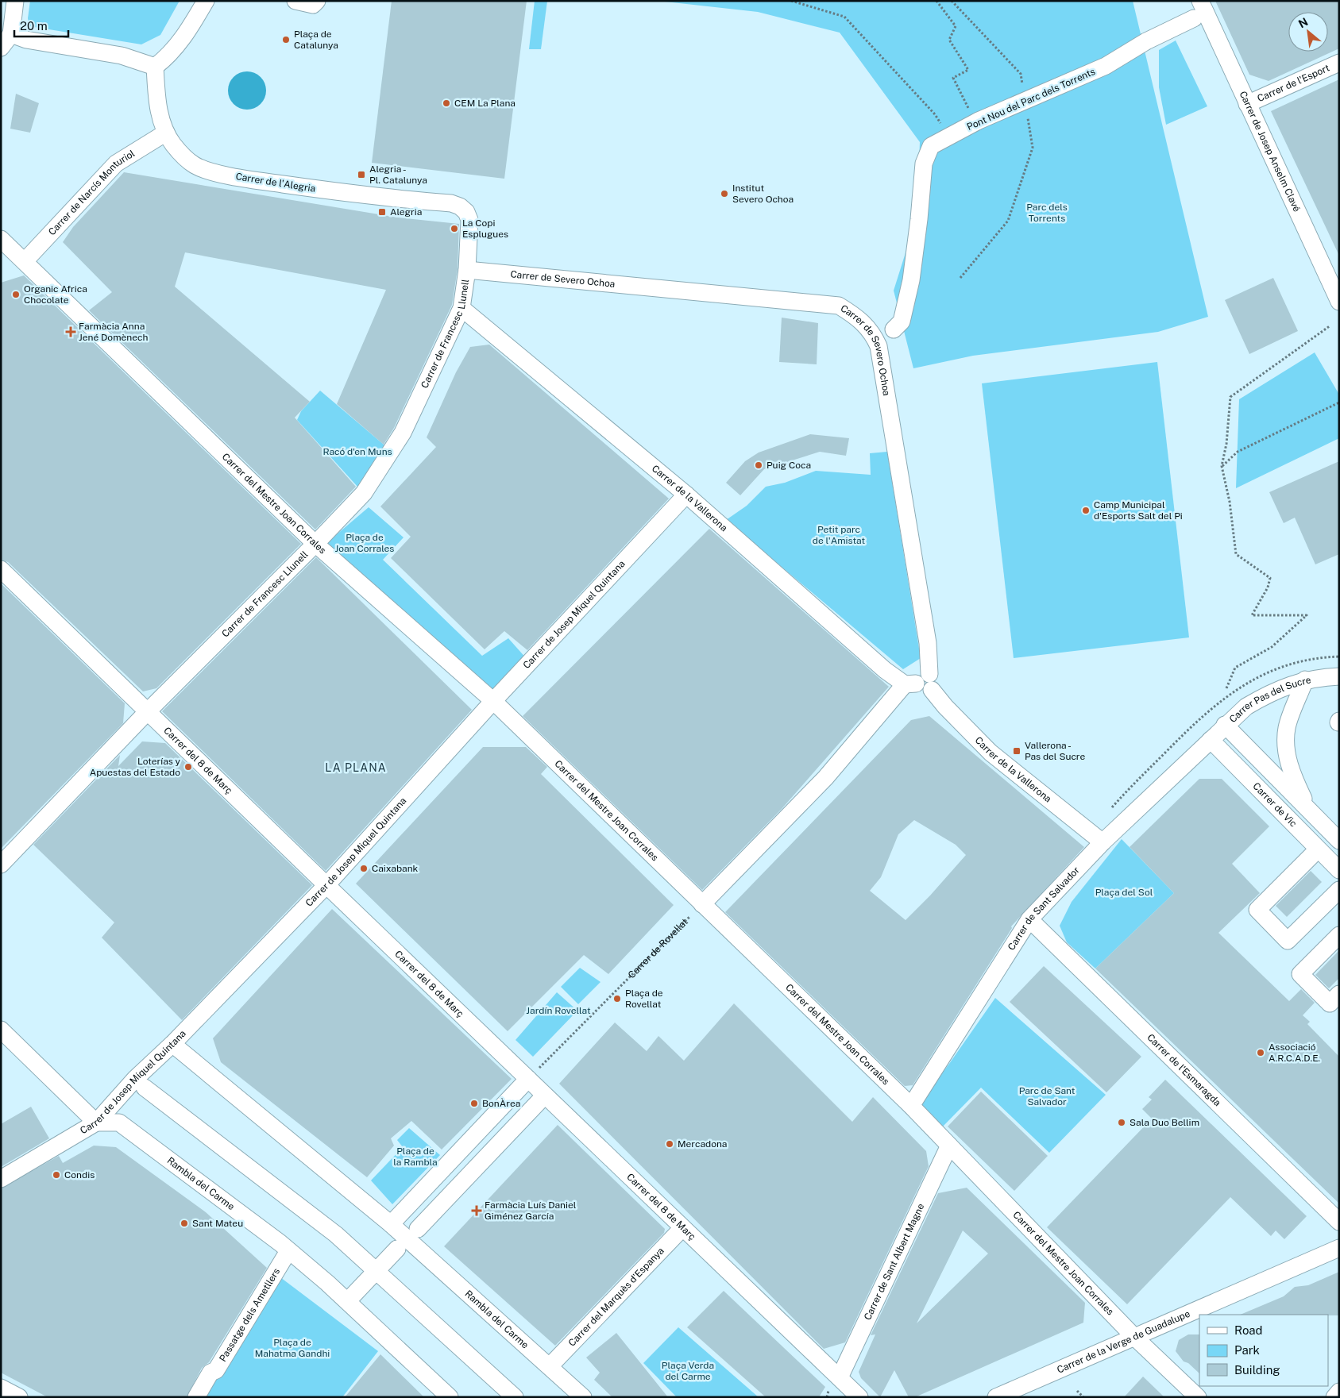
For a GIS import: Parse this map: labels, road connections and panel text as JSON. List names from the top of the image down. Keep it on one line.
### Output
{"streets":{"street":["Carrer de l'Esport","Pont Nou del Parc dels Torrents","Carrer de Josep Anselm Clavé","Carrer de l'Alegria","Carrer de Narcís Monturiol","Carrer de Severo Ochoa","Carrer de Francesc Llunell","Carrer de la Vallerona","Carrer del Mestre Joan Corrales","Carrer de Josep Miquel Quintana","Carrer Pas del Sucre","Carrer del 8 de Març","Carrer de Vic","Carrer de Sant Salvador","Carrer de l'Esmaragda","Rambla del Carme","Carrer de Sant Albert Magne","Carrer del Marquès d'Espanya","Passatge dels Ametllers","Carrer de la Verge de Guadalupe"],"path":["Carrer de Rovellat"]},"crossings":[["Carrer de l'Esport","Carrer de Josep Anselm Clavé"],["Carrer de l'Alegria","Carrer de Narcís Monturiol"],["Carrer de l'Alegria","Carrer de Francesc Llunell"],["Carrer de Narcís Monturiol","Carrer del Mestre Joan Corrales"],["Carrer de Severo Ochoa","Carrer de Francesc Llunell"],["Carrer de Severo Ochoa","Carrer de la Vallerona"],["Carrer de Francesc Llunell","Carrer de la Vallerona"],["Carrer de Francesc Llunell","Carrer del Mestre Joan Corrales"],["Carrer de Francesc Llunell","Carrer del 8 de Març"],["Carrer de la Vallerona","Carrer de Josep Miquel Quintana"],["Carrer de la Vallerona","Carrer de Sant Salvador"],["Carrer del Mestre Joan Corrales","Carrer de Josep Miquel Quintana"],["Carrer del Mestre Joan Corrales","Carrer de Sant Salvador"],["Carrer del Mestre Joan Corrales","Carrer de Rovellat"],["Carrer del Mestre Joan Corrales","Carrer de Sant Albert Magne"],["Carrer del Mestre Joan Corrales","Carrer de la Verge de Guadalupe"],["Carrer de Josep Miquel Quintana","Carrer del 8 de Març"],["Carrer de Josep Miquel Quintana","Rambla del Carme"],["Carrer Pas del Sucre","Carrer de Vic"],["Carrer Pas del Sucre","Carrer de Sant Salvador"],["Carrer del 8 de Març","Carrer de Rovellat"],["Carrer del 8 de Març","Carrer de Sant Albert Magne"],["Carrer del 8 de Març","Carrer del Marquès d'Espanya"],["Carrer de Vic","Carrer de Sant Salvador"],["Carrer de Sant Salvador","Carrer de l'Esmaragda"],["Rambla del Carme","Carrer del Marquès d'Espanya"],["Rambla del Carme","Passatge dels Ametllers"]],"districts":["LA PLANA"],"parks":["Parc dels Torrents","Racó d'en Muns","Petit parc de l'Amistat","Plaça de Joan Corrales","Plaça del Sol","Jardín Rovellat","Parc de Sant Salvador","Plaça de la Rambla","Plaça de Mahatma Gandhi","Plaça Verda del Carme"],"places":{"other":["Plaça de Catalunya","CEM La Plana","Institut Severo Ochoa","La Copi Esplugues","Organic Africa Chocolate","Puig Coca","Camp Municipal d'Esports Salt del Pi","Loterías y Apuestas del Estado","Caixabank","Plaça de Rovellat","Associació A.R.C.A.D.E.","BonÀrea","Sala Duo Bellim","Mercadona","Condis","Sant Mateu"],"transit":["Alegria - Pl. Catalunya","Alegria","Vallerona - Pas del Sucre"],"health":["Farmàcia Anna Jené Domènech","Farmàcia Luís Daniel Giménez García"]},"legend":["Road","Park","Building"],"scale_bar":"20 m","north":"top left"}
